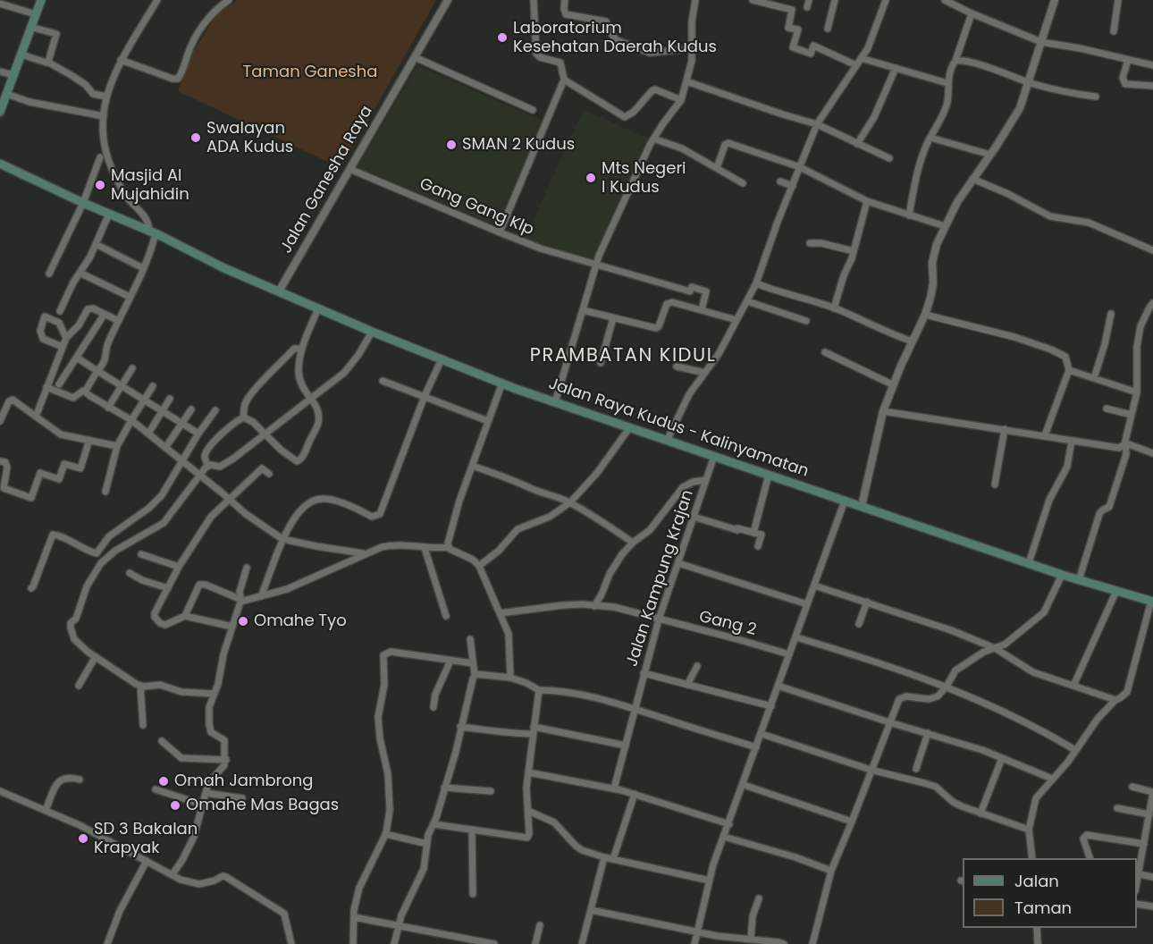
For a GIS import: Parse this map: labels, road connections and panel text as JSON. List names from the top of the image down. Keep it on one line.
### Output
{"streets":{"main road":["Jalan Raya Kudus - Kalinyamatan"],"street":["Jalan Ganesha Raya","Gang Gang Klp","Jalan Kampung Krajan","Gang 2"]},"crossings":[["Jalan Ganesha Raya","Gang Gang Klp"],["Jalan Ganesha Raya","Jalan Raya Kudus - Kalinyamatan"],["Jalan Raya Kudus - Kalinyamatan","Jalan Kampung Krajan"],["Jalan Kampung Krajan","Gang 2"]],"districts":["PRAMBATAN KIDUL"],"parks":["Taman Ganesha"],"places":["Laboratorium Kesehatan Daerah Kudus","Swalayan ADA Kudus","SMAN 2 Kudus","Mts Negeri I Kudus","Masjid Al Mujahidin","Omahe Tyo","Omah Jambrong","Omahe Mas Bagas","SD 3 Bakalan Krapyak"],"legend":["Jalan","Taman"]}
